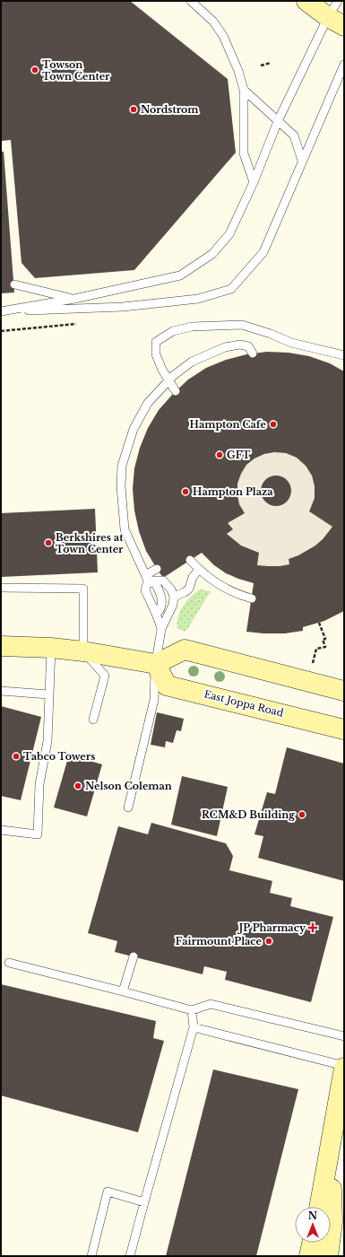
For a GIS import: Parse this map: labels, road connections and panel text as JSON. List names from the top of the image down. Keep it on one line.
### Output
{"streets":{"main road":["East Joppa Road"]},"places":{"other":["Towson Town Center","Nordstrom","Hampton Cafe","GFT","Hampton Plaza","Berkshires at Town Center","Tabco Towers","Nelson Coleman","RCM&D Building","Fairmount Place"],"health":["JP Pharmacy"]},"north":"top"}
